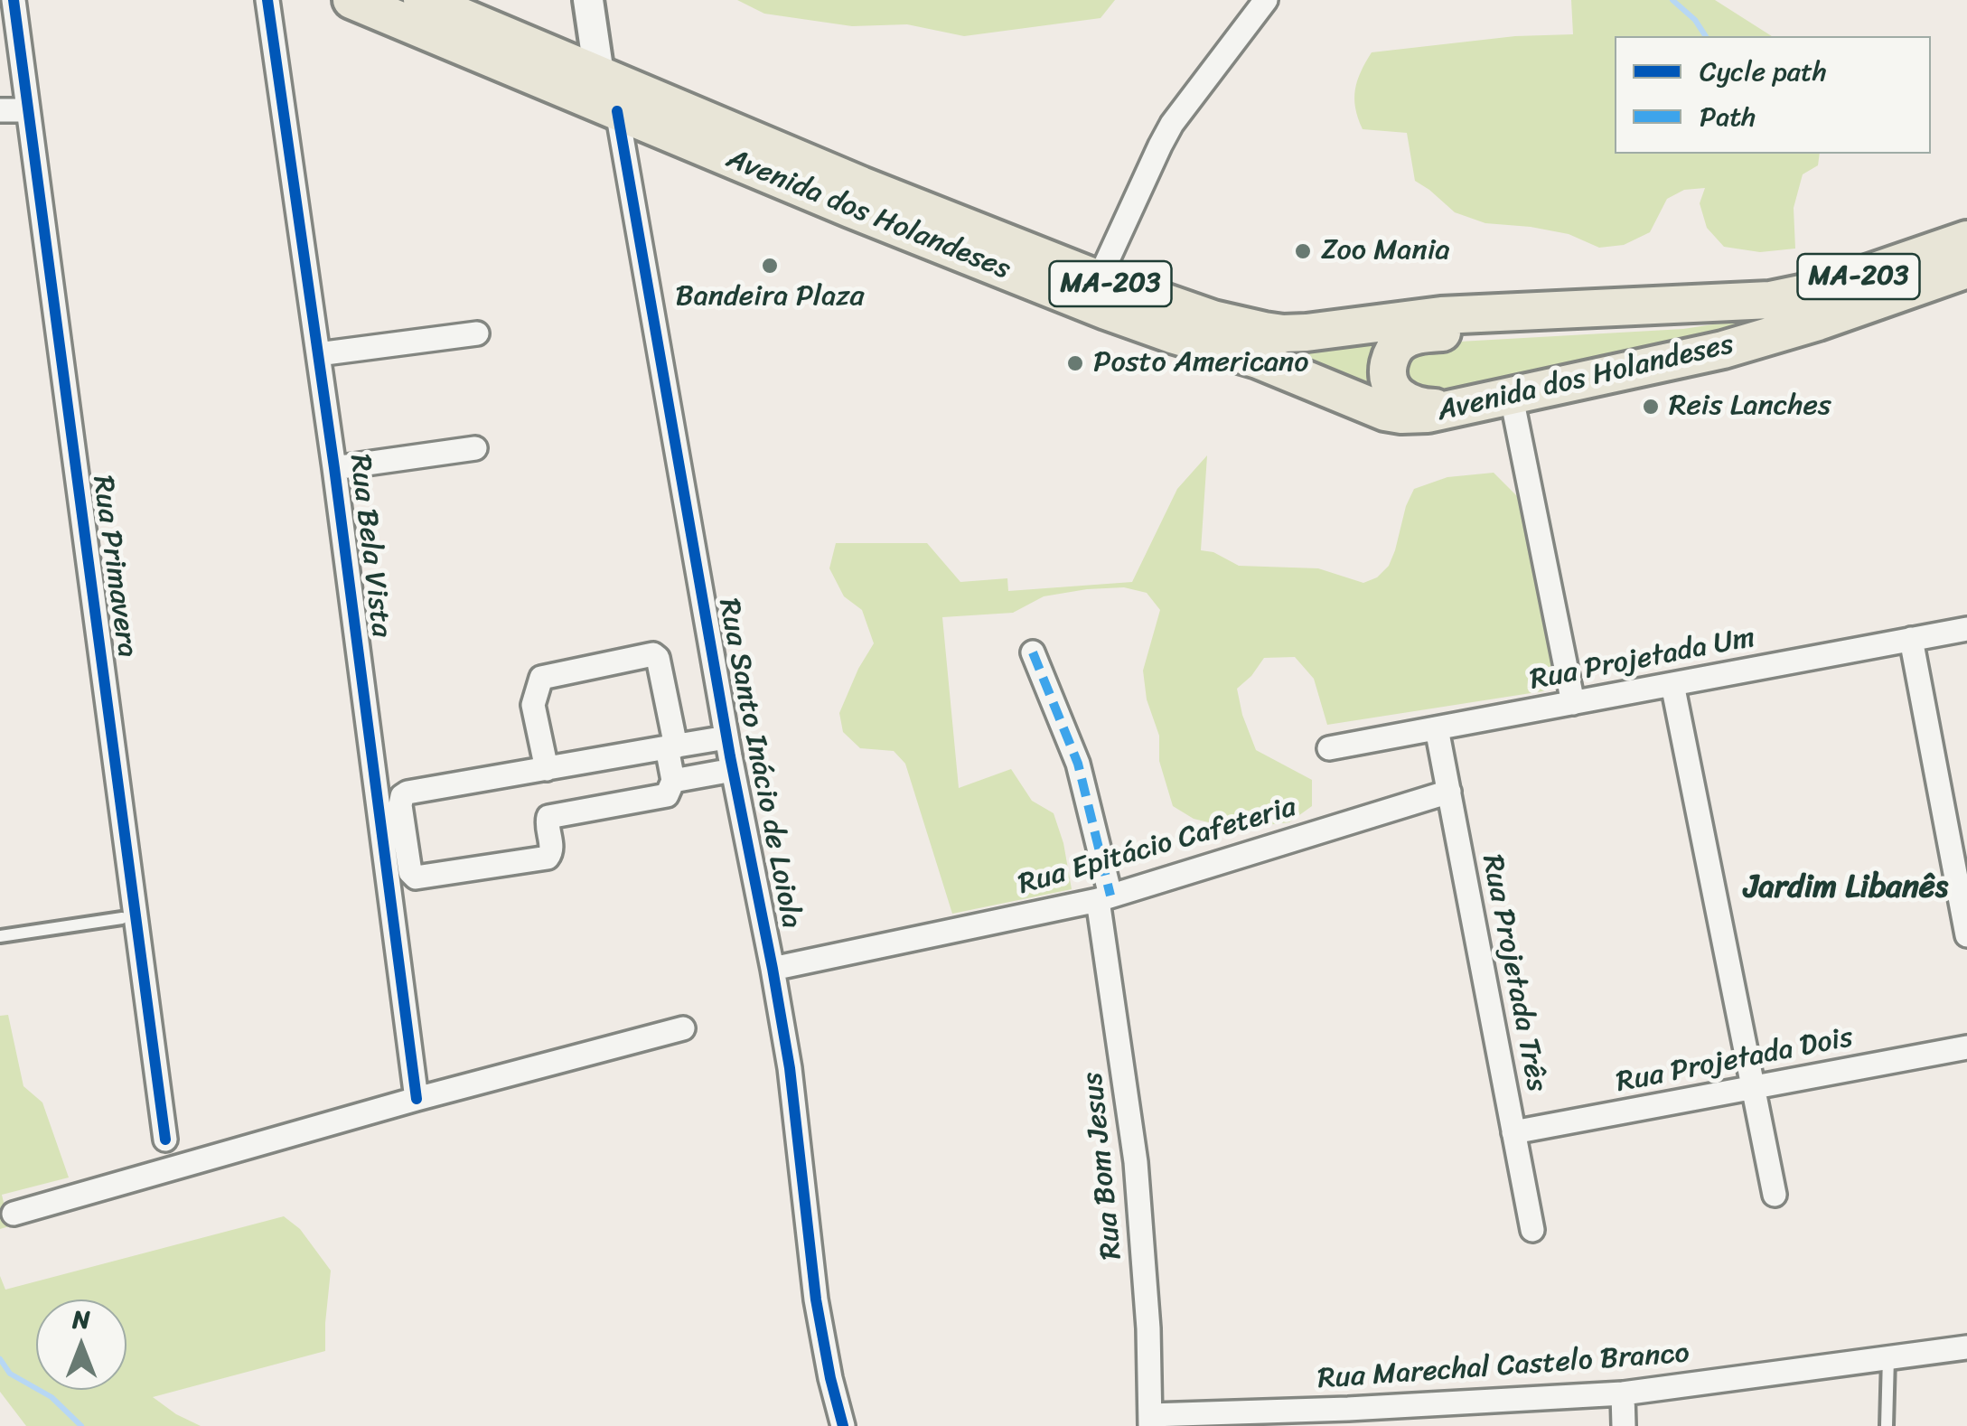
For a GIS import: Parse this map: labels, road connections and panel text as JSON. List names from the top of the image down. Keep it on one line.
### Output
{"streets":{"main road":["Avenida dos Holandeses","MA-203"],"street":["Rua Bela Vista","Rua Primavera","Rua Projetada Um","Rua Santo Inácio de Loiola","Rua Epitácio Cafeteria","Rua Projetada Três","Rua Projetada Dois","Rua Bom Jesus","Rua Marechal Castelo Branco"]},"crossings":[["Avenida dos Holandeses","Rua Santo Inácio de Loiola"],["Rua Projetada Um","Rua Projetada Três"],["Rua Santo Inácio de Loiola","Rua Epitácio Cafeteria"],["Rua Epitácio Cafeteria","Rua Projetada Três"],["Rua Epitácio Cafeteria","Rua Bom Jesus"],["Rua Projetada Três","Rua Projetada Dois"],["Rua Bom Jesus","Rua Marechal Castelo Branco"]],"districts":["Jardim Libanês"],"places":["Zoo Mania","Bandeira Plaza","Posto Americano","Reis Lanches"],"legend":["Cycle path","Path"],"north":"top"}
